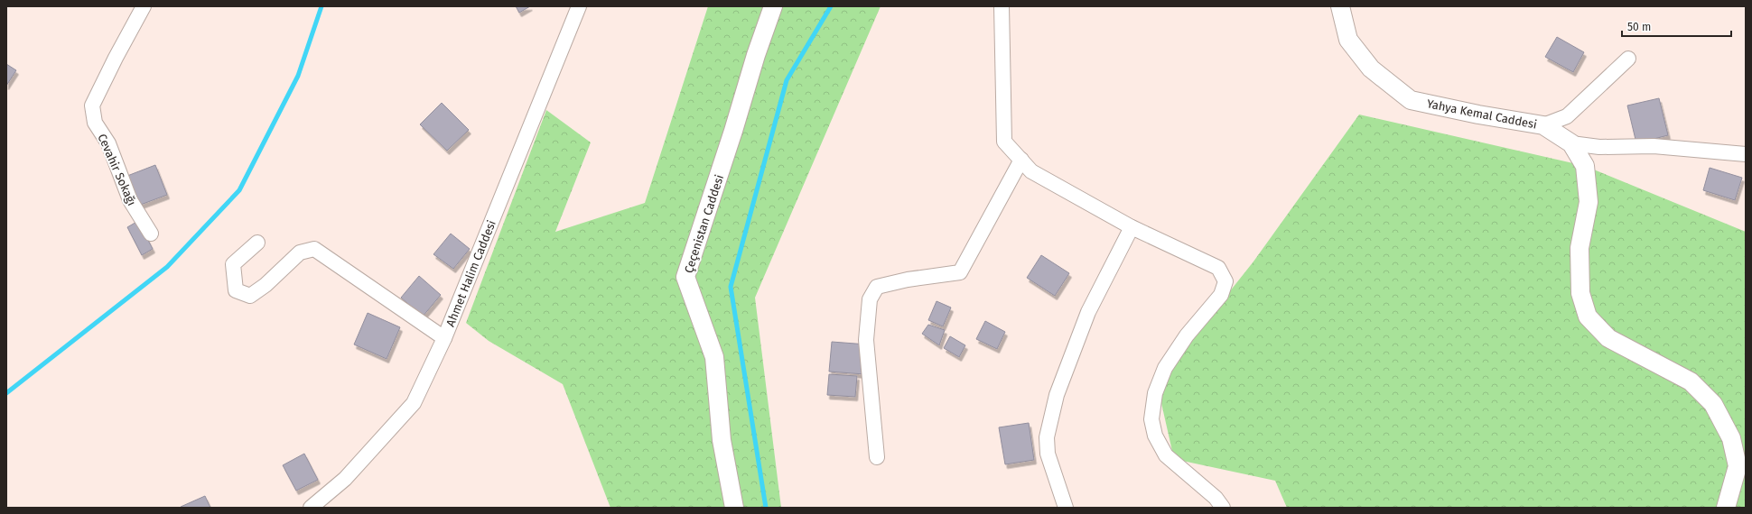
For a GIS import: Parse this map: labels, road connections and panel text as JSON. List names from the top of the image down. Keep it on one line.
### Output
{"streets":{"street":["Yahya Kemal Caddesi","Cevahir Sokağı","Çeçenistan Caddesi","Ahmet Halim Caddesi"]},"scale_bar":"50 m"}
